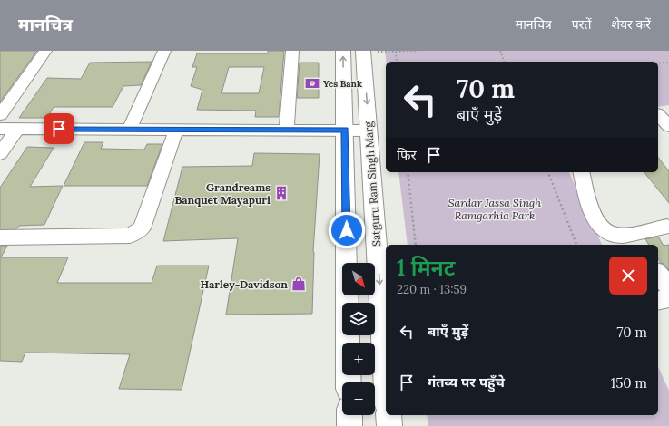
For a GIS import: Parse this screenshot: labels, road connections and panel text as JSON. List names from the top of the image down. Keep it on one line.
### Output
{"streets":{"main road":["Satguru Ram Singh Marg"]},"parks":["Sardar Jassa Singh Ramgarhia Park"],"places":{"bank":["Yes Bank"],"building":["Grandreams Banquet Mayapuri"],"shop":["Harley-Davidson"]},"north":"bottom right","page":{"header":"मानचित्र","nav":["मानचित्र","परतें","शेयर करें"],"turn":["70 m","बाएँ मुड़ें"],"then":"फिर","heading":["1 मिनट","220 m · 13:59"],"map_buttons":["+","−"],"list":[{"name":"बाएँ मुड़ें","value":"70 m"},{"name":"गंतव्य पर पहुँचे","value":"150 m"}]}}
